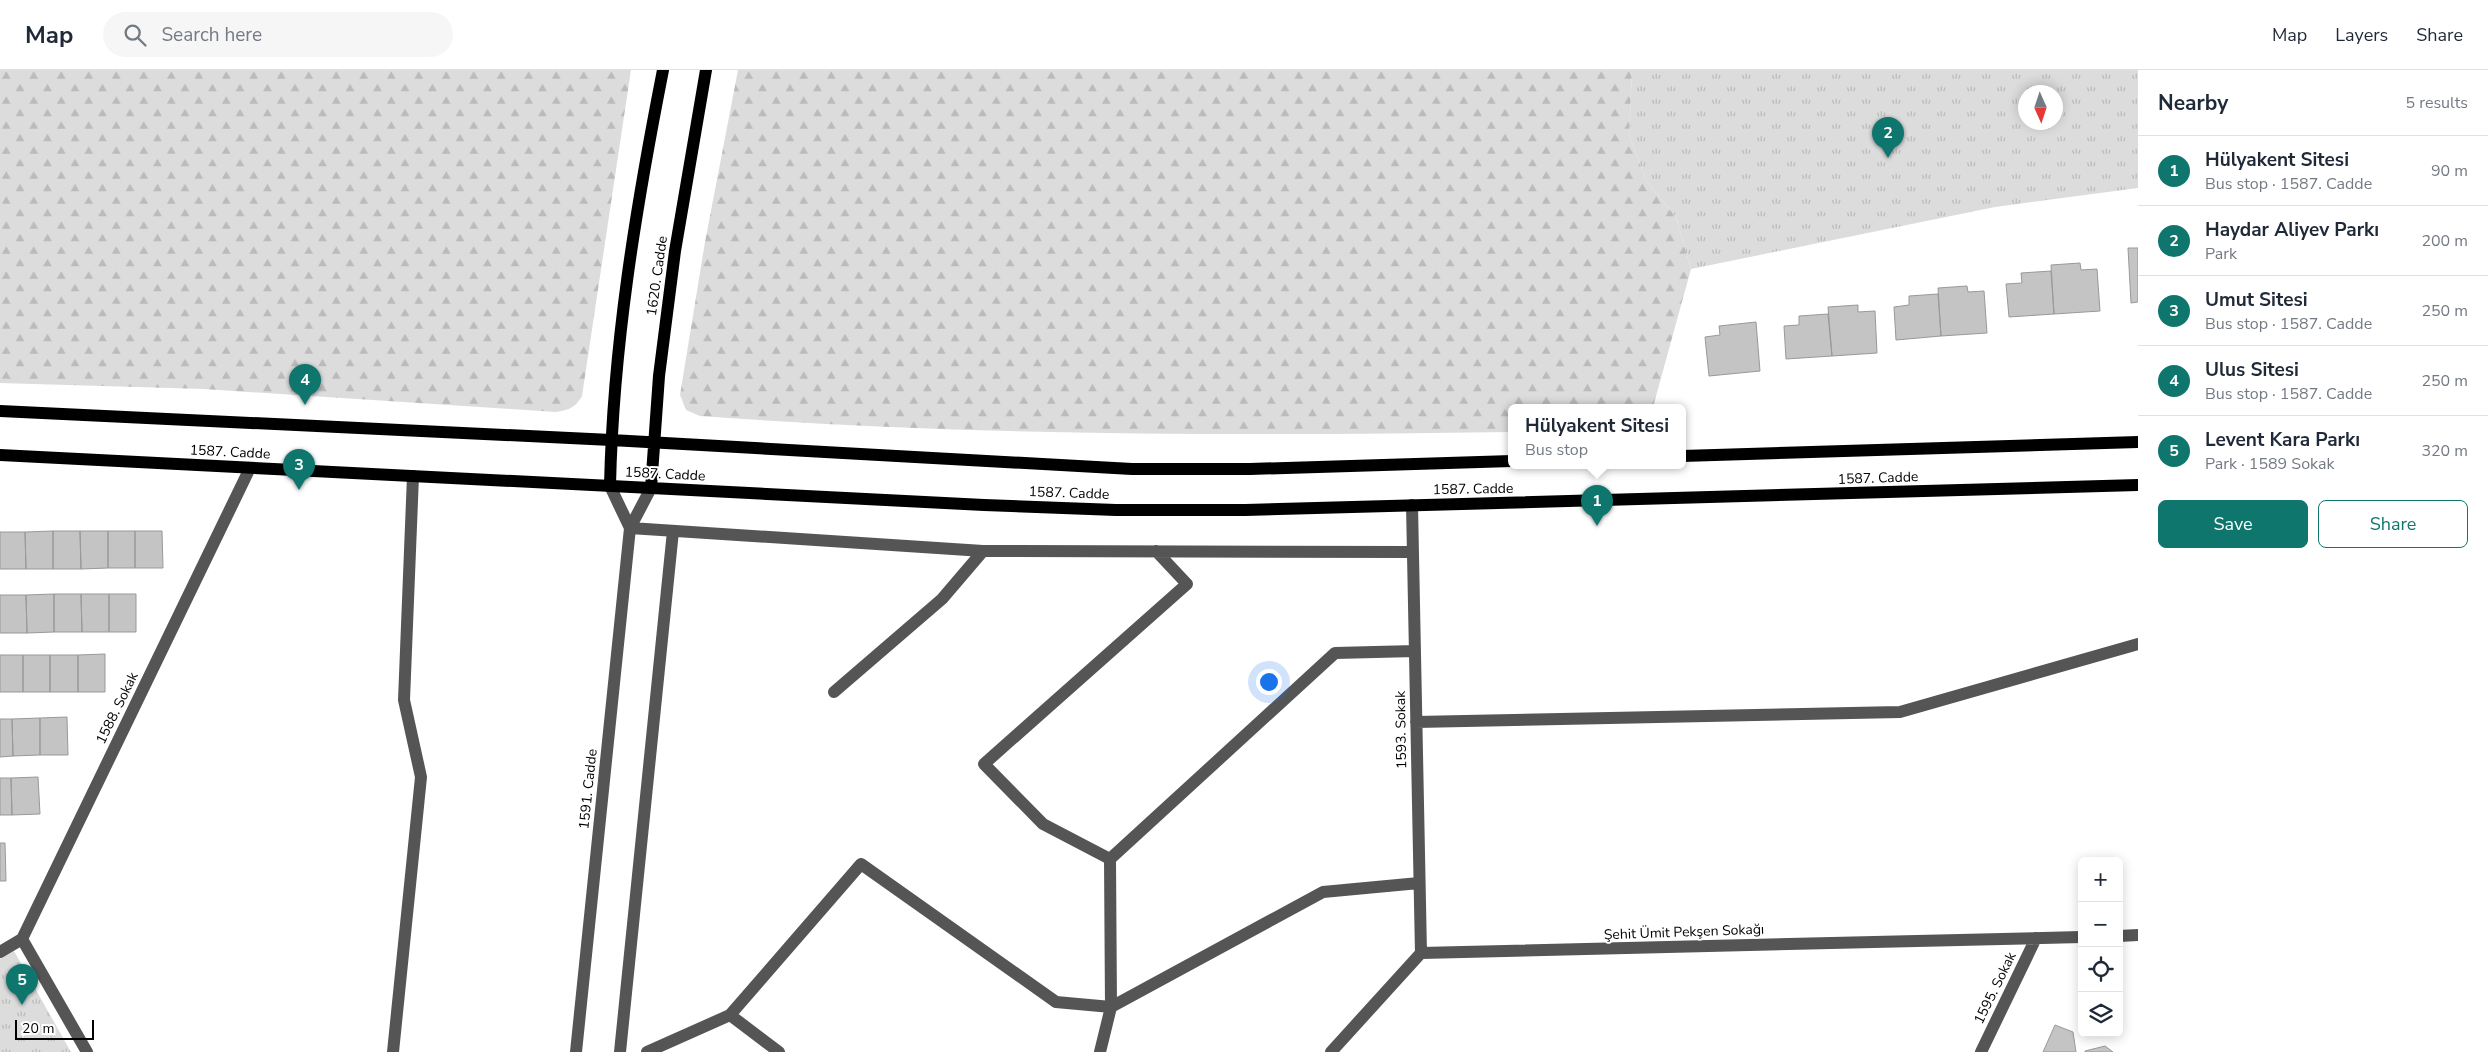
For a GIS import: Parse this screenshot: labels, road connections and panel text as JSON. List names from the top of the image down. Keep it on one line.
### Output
{"streets":{"main road":["1620. Cadde","1587. Cadde"],"street":["1588. Sokak","1593. Sokak","1591. Cadde","Şehit Ümit Pekşen Sokağı","1595. Sokak"]},"crossings":[["1620. Cadde","1587. Cadde"],["1587. Cadde","1588. Sokak"],["1587. Cadde","1593. Sokak"],["1593. Sokak","Şehit Ümit Pekşen Sokağı"],["Şehit Ümit Pekşen Sokağı","1595. Sokak"]],"scale_bar":"20 m","north":"bottom","page":{"header":"Map","search":"Search here","nav":["Map","Layers","Share"],"heading":["Nearby","5 results"],"pins":["2","4","3","1","5"],"list":[{"mark":"1","name":"Hülyakent Sitesi","note":"Bus stop · 1587. Cadde","value":"90 m"},{"mark":"2","name":"Haydar Aliyev Parkı","note":"Park","value":"200 m"},{"mark":"3","name":"Umut Sitesi","note":"Bus stop · 1587. Cadde","value":"250 m"},{"mark":"4","name":"Ulus Sitesi","note":"Bus stop · 1587. Cadde","value":"250 m"},{"mark":"5","name":"Levent Kara Parkı","note":"Park · 1589 Sokak","value":"320 m"}],"popup":["Hülyakent Sitesi","Bus stop"],"buttons":["Save","Share"],"map_buttons":["+","−"],"scale":"20 m"}}
